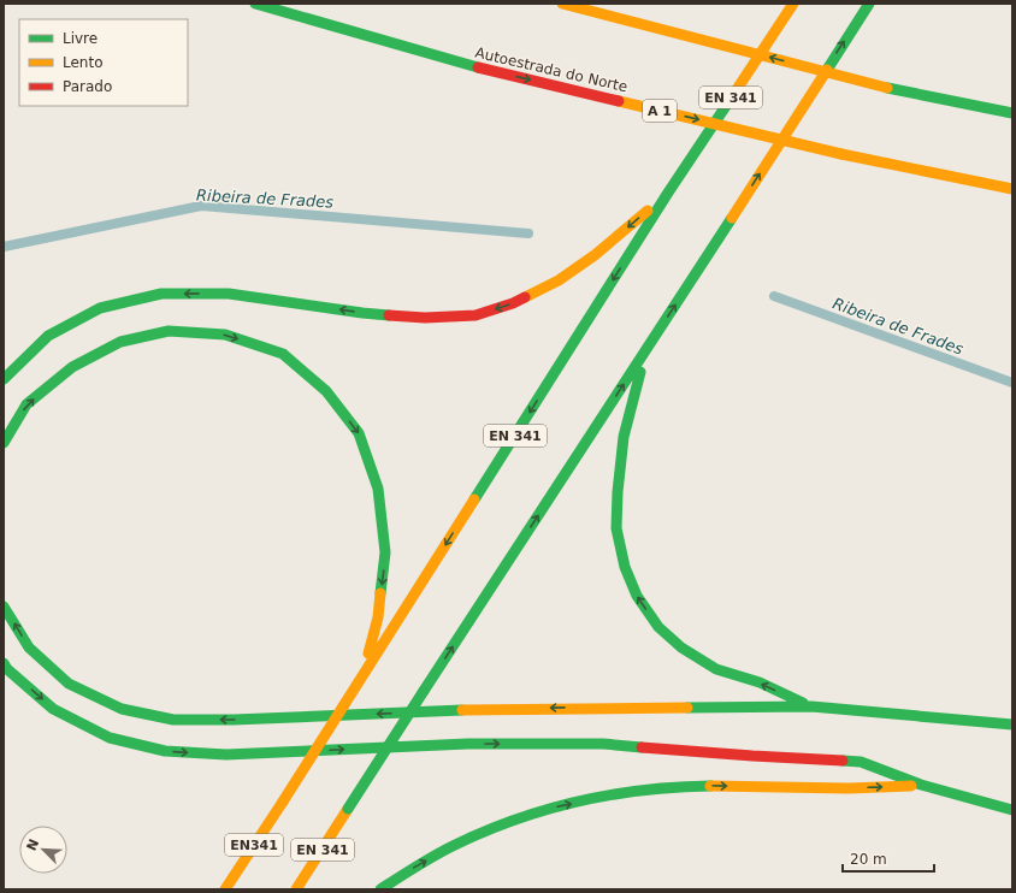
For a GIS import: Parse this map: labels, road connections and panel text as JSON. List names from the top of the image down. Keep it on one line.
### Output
{"streets":{"highway":["Autoestrada do Norte","EN 341","A 1","EN341"]},"crossings":[["EN 341","EN341"]],"water":["Ribeira de Frades"],"legend":["Livre","Lento","Parado"],"scale_bar":"20 m","north":"top left"}
